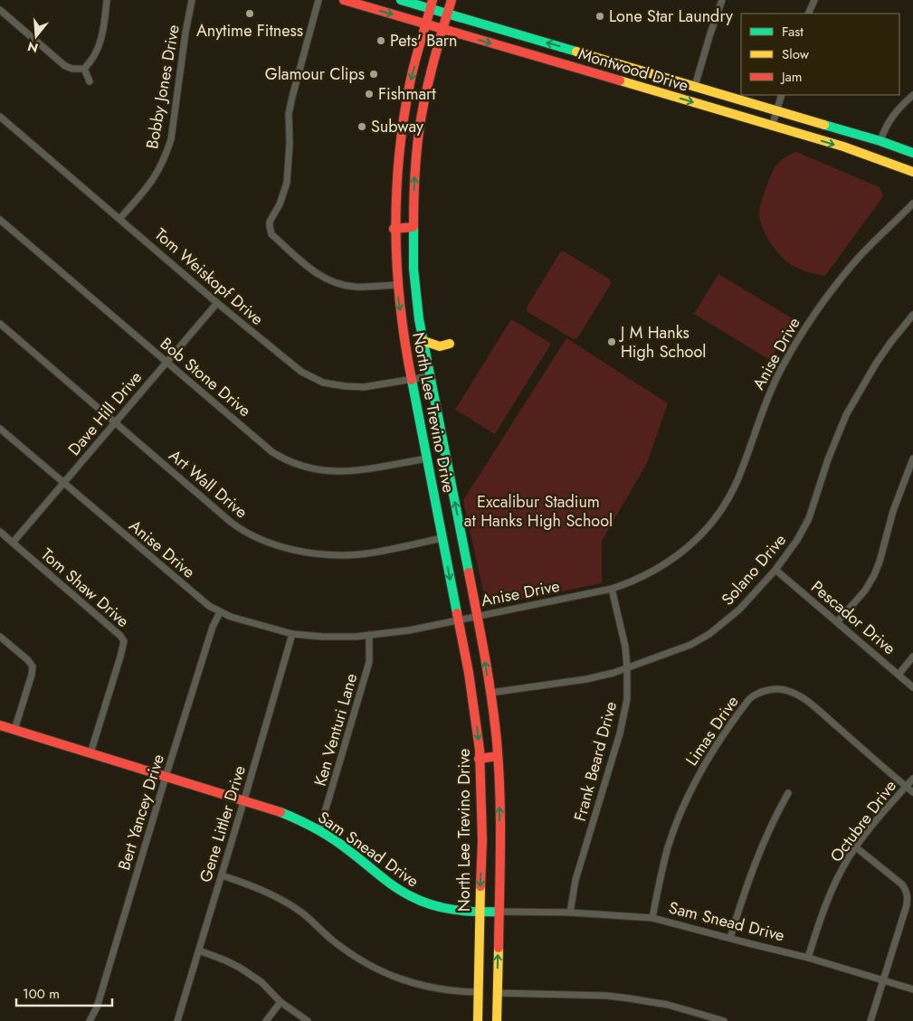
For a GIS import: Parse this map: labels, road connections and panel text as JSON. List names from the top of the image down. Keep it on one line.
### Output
{"streets":{"main road":["Montwood Drive","North Lee Trevino Drive","Sam Snead Drive"],"street":["Bobby Jones Drive","Tom Weiskopf Drive","Anise Drive","Bob Stone Drive","Dave Hill Drive","Art Wall Drive","Solano Drive","Tom Shaw Drive","Pescador Drive","Ken Venturi Lane","Limas Drive","Frank Beard Drive","Bert Yancey Drive","Octubre Drive","Gene Littler Drive"]},"crossings":[["Montwood Drive","North Lee Trevino Drive"],["Bobby Jones Drive","Tom Weiskopf Drive"],["Tom Weiskopf Drive","North Lee Trevino Drive"],["Tom Weiskopf Drive","Dave Hill Drive"],["Anise Drive","North Lee Trevino Drive"],["Anise Drive","Dave Hill Drive"],["Anise Drive","Ken Venturi Lane"],["Anise Drive","Frank Beard Drive"],["Anise Drive","Bert Yancey Drive"],["Anise Drive","Gene Littler Drive"],["Bob Stone Drive","North Lee Trevino Drive"],["Bob Stone Drive","Dave Hill Drive"],["North Lee Trevino Drive","Art Wall Drive"],["North Lee Trevino Drive","Solano Drive"],["North Lee Trevino Drive","Sam Snead Drive"],["Dave Hill Drive","Art Wall Drive"],["Dave Hill Drive","Tom Shaw Drive"],["Solano Drive","Pescador Drive"],["Solano Drive","Frank Beard Drive"],["Tom Shaw Drive","Sam Snead Drive"],["Ken Venturi Lane","Sam Snead Drive"],["Limas Drive","Octubre Drive"],["Limas Drive","Sam Snead Drive"],["Frank Beard Drive","Sam Snead Drive"],["Bert Yancey Drive","Sam Snead Drive"],["Octubre Drive","Sam Snead Drive"],["Gene Littler Drive","Sam Snead Drive"]],"parks":["Excalibur Stadium at Hanks High School"],"places":["Anytime Fitness","Lone Star Laundry","Pets' Barn","Glamour Clips","Fishmart","Subway","J M Hanks High School"],"legend":["Fast","Slow","Jam"],"scale_bar":"100 m","north":"bottom"}
